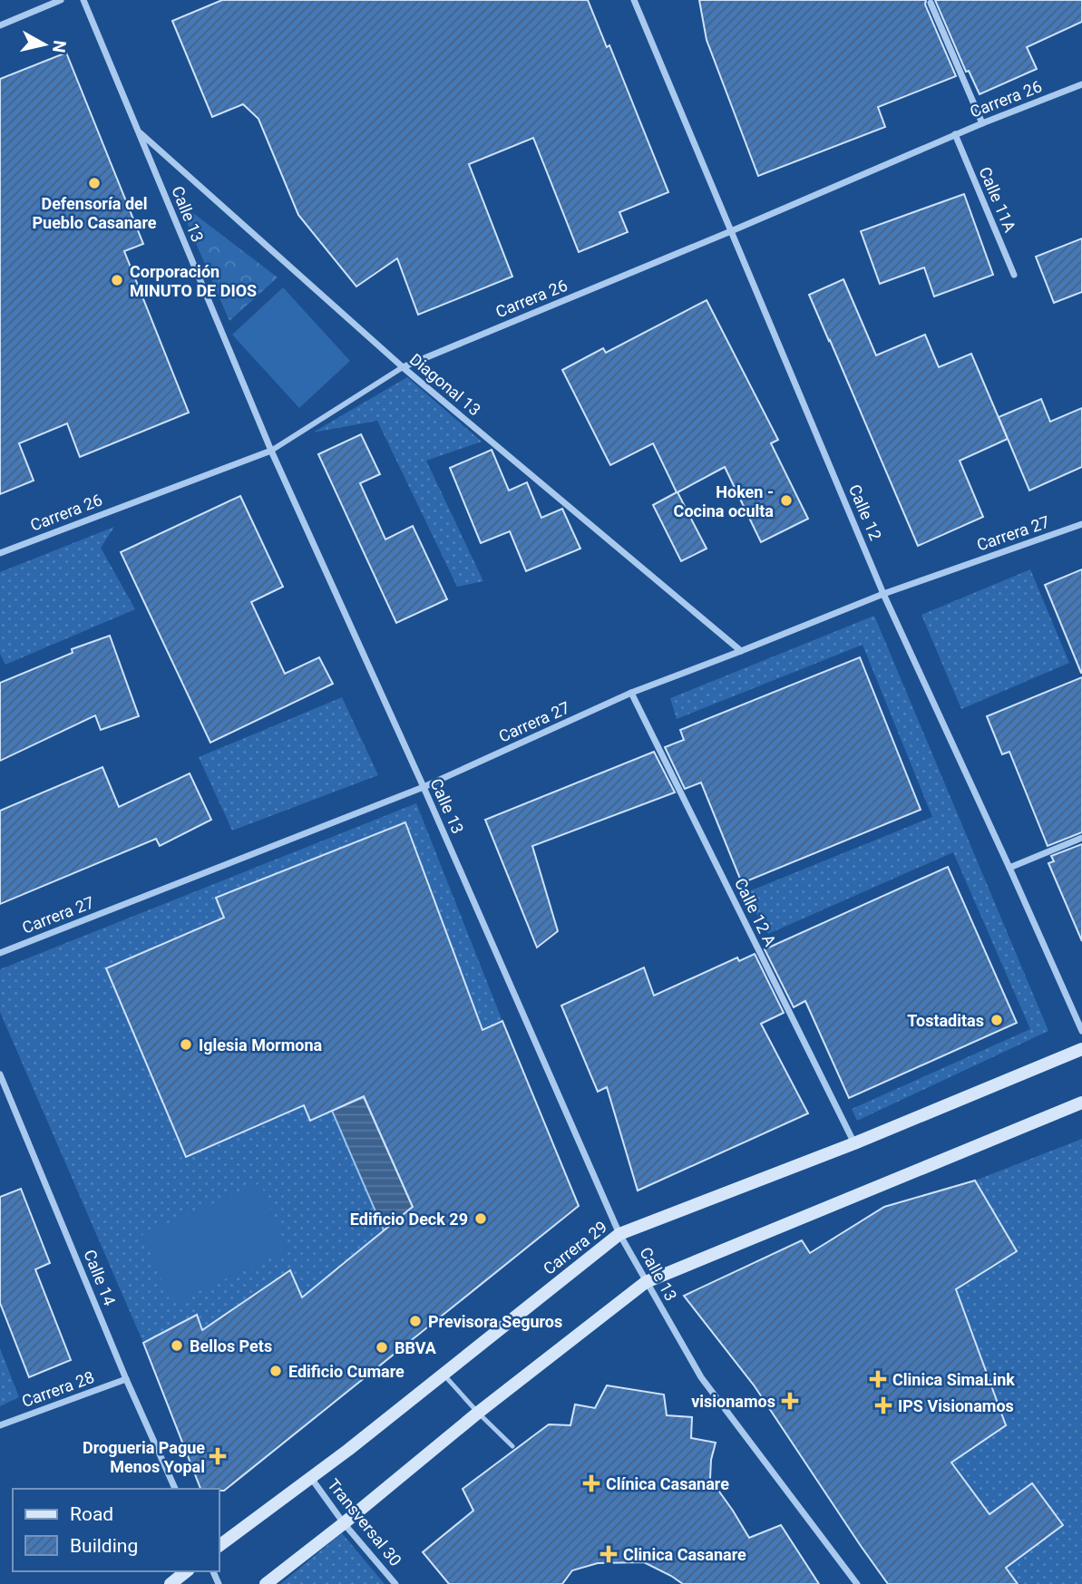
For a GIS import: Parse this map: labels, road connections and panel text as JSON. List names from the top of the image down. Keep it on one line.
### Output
{"streets":{"main road":["Carrera 29"],"street":["Carrera 26","Calle 11A","Calle 13","Diagonal 13","Calle 12","Carrera 27","Calle 12 A","Calle 14","Carrera 28","Transversal 30"]},"crossings":[["Carrera 26","Calle 11A"],["Carrera 26","Calle 13"],["Carrera 26","Diagonal 13"],["Carrera 26","Calle 12"],["Calle 13","Diagonal 13"],["Calle 13","Carrera 27"],["Calle 13","Carrera 29"],["Diagonal 13","Carrera 27"],["Calle 12","Carrera 27"],["Carrera 27","Calle 12 A"],["Calle 12 A","Carrera 29"],["Carrera 29","Transversal 30"],["Calle 14","Carrera 28"]],"places":{"other":["Defensoría del Pueblo Casanare","Corporación MINUTO DE DIOS","Hoken - Cocina oculta","Tostaditas","Iglesia Mormona","Edificio Deck 29","Previsora Seguros","Bellos Pets","BBVA","Edificio Cumare"],"health":["Clinica SimaLink","visionamos","IPS Visionamos","Drogueria Pague Menos Yopal","Clínica Casanare","Clinica Casanare"]},"legend":["Road","Building"],"north":"right"}
